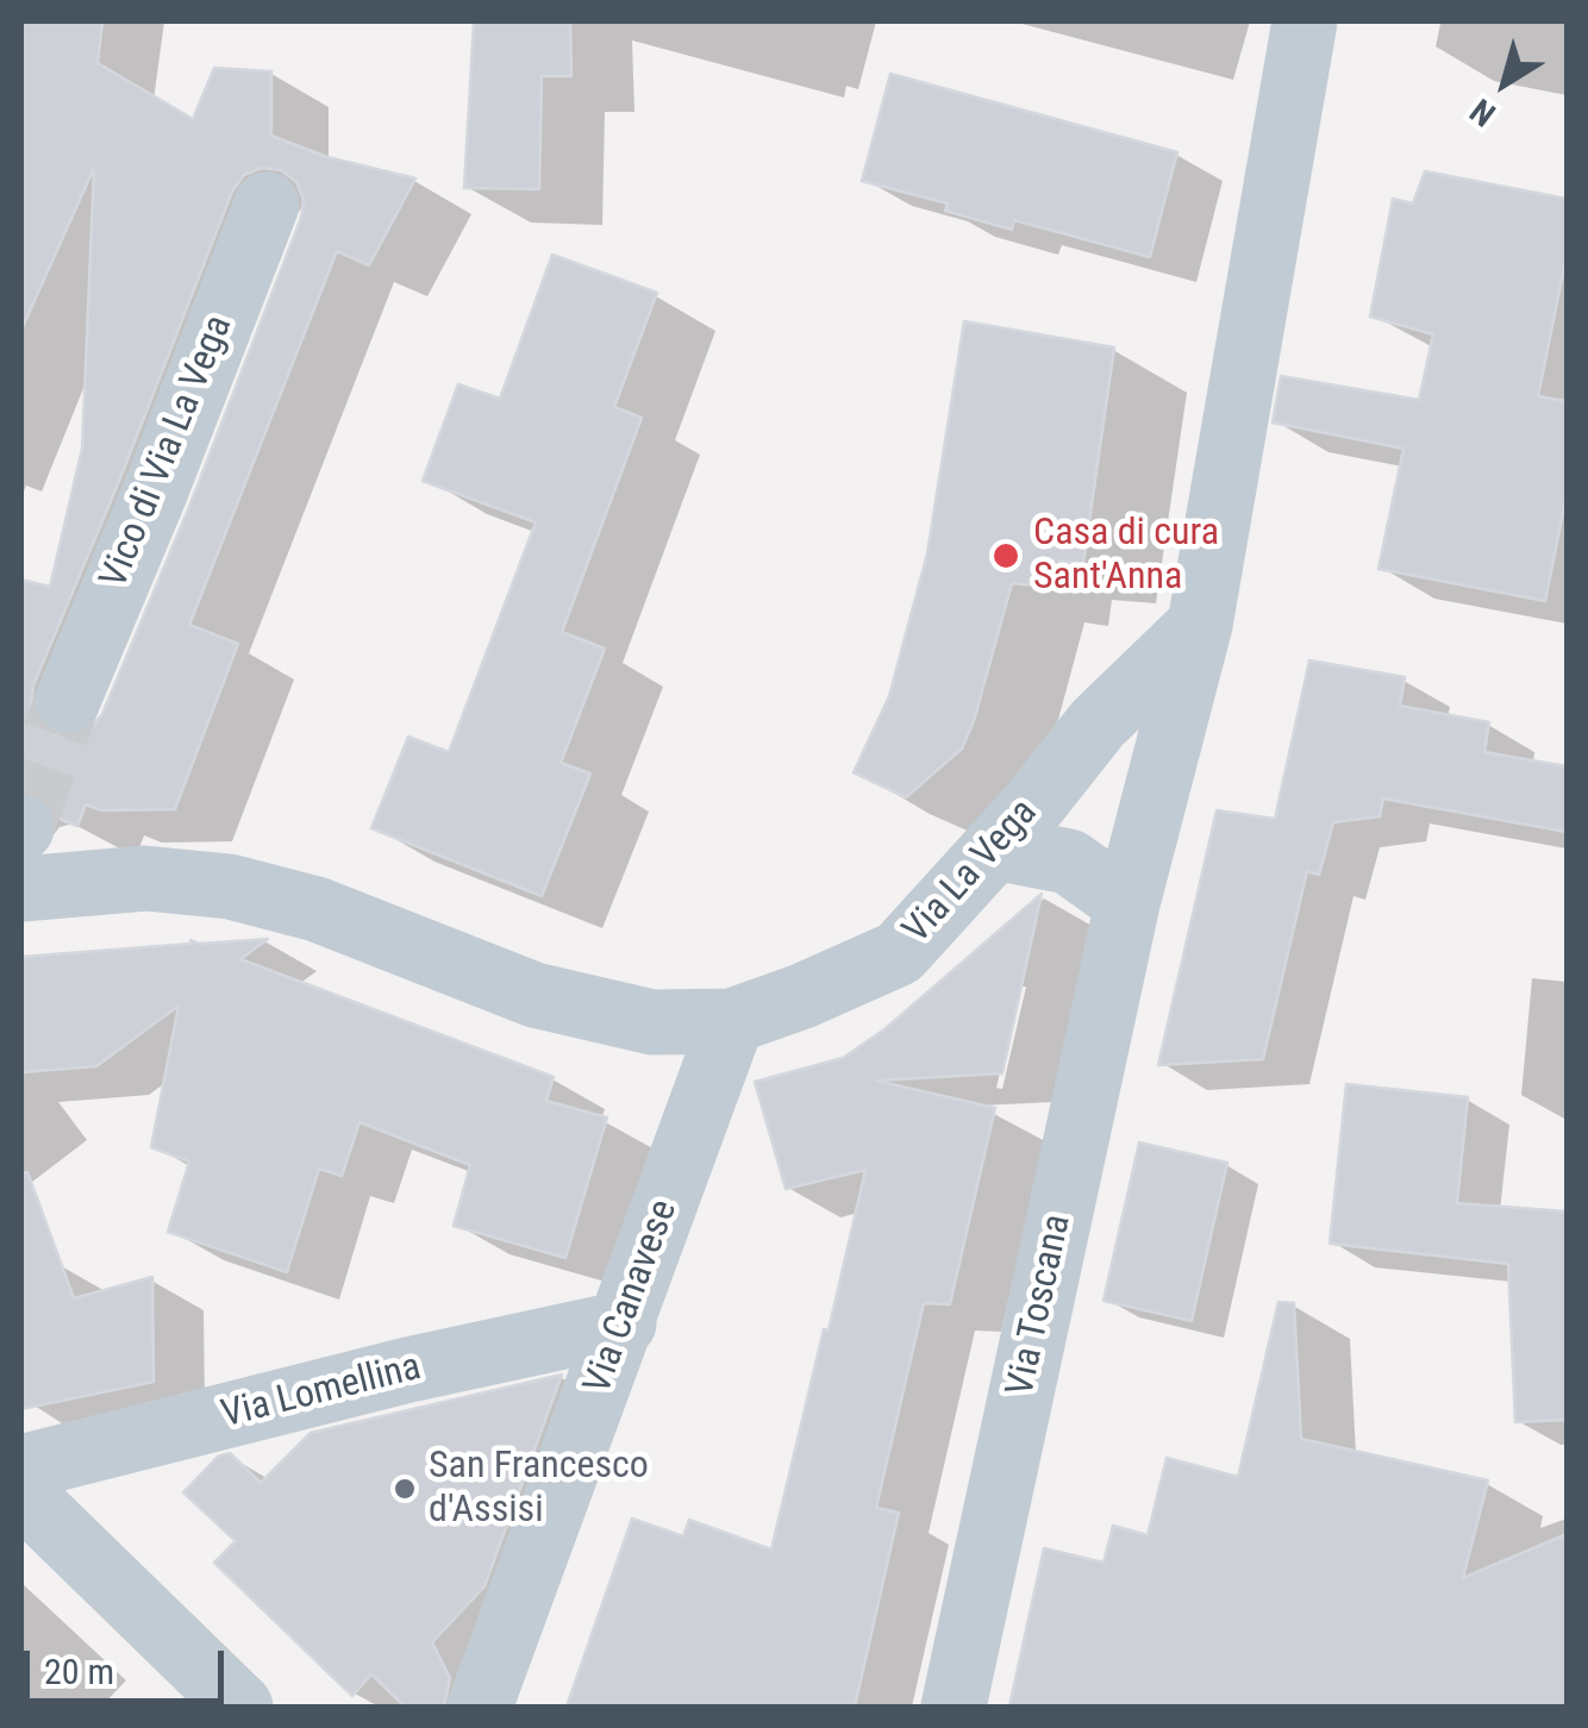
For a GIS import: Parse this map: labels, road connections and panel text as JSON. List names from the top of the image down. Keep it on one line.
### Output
{"streets":{"street":["Vico di Via La Vega","Via La Vega","Via Canavese","Via Toscana","Via Lomellina"]},"crossings":[["Via La Vega","Via Canavese"],["Via La Vega","Via Toscana"],["Via Canavese","Via Lomellina"]],"places":["Casa di cura Sant'Anna","San Francesco d'Assisi"],"scale_bar":"20 m","north":"bottom left"}
